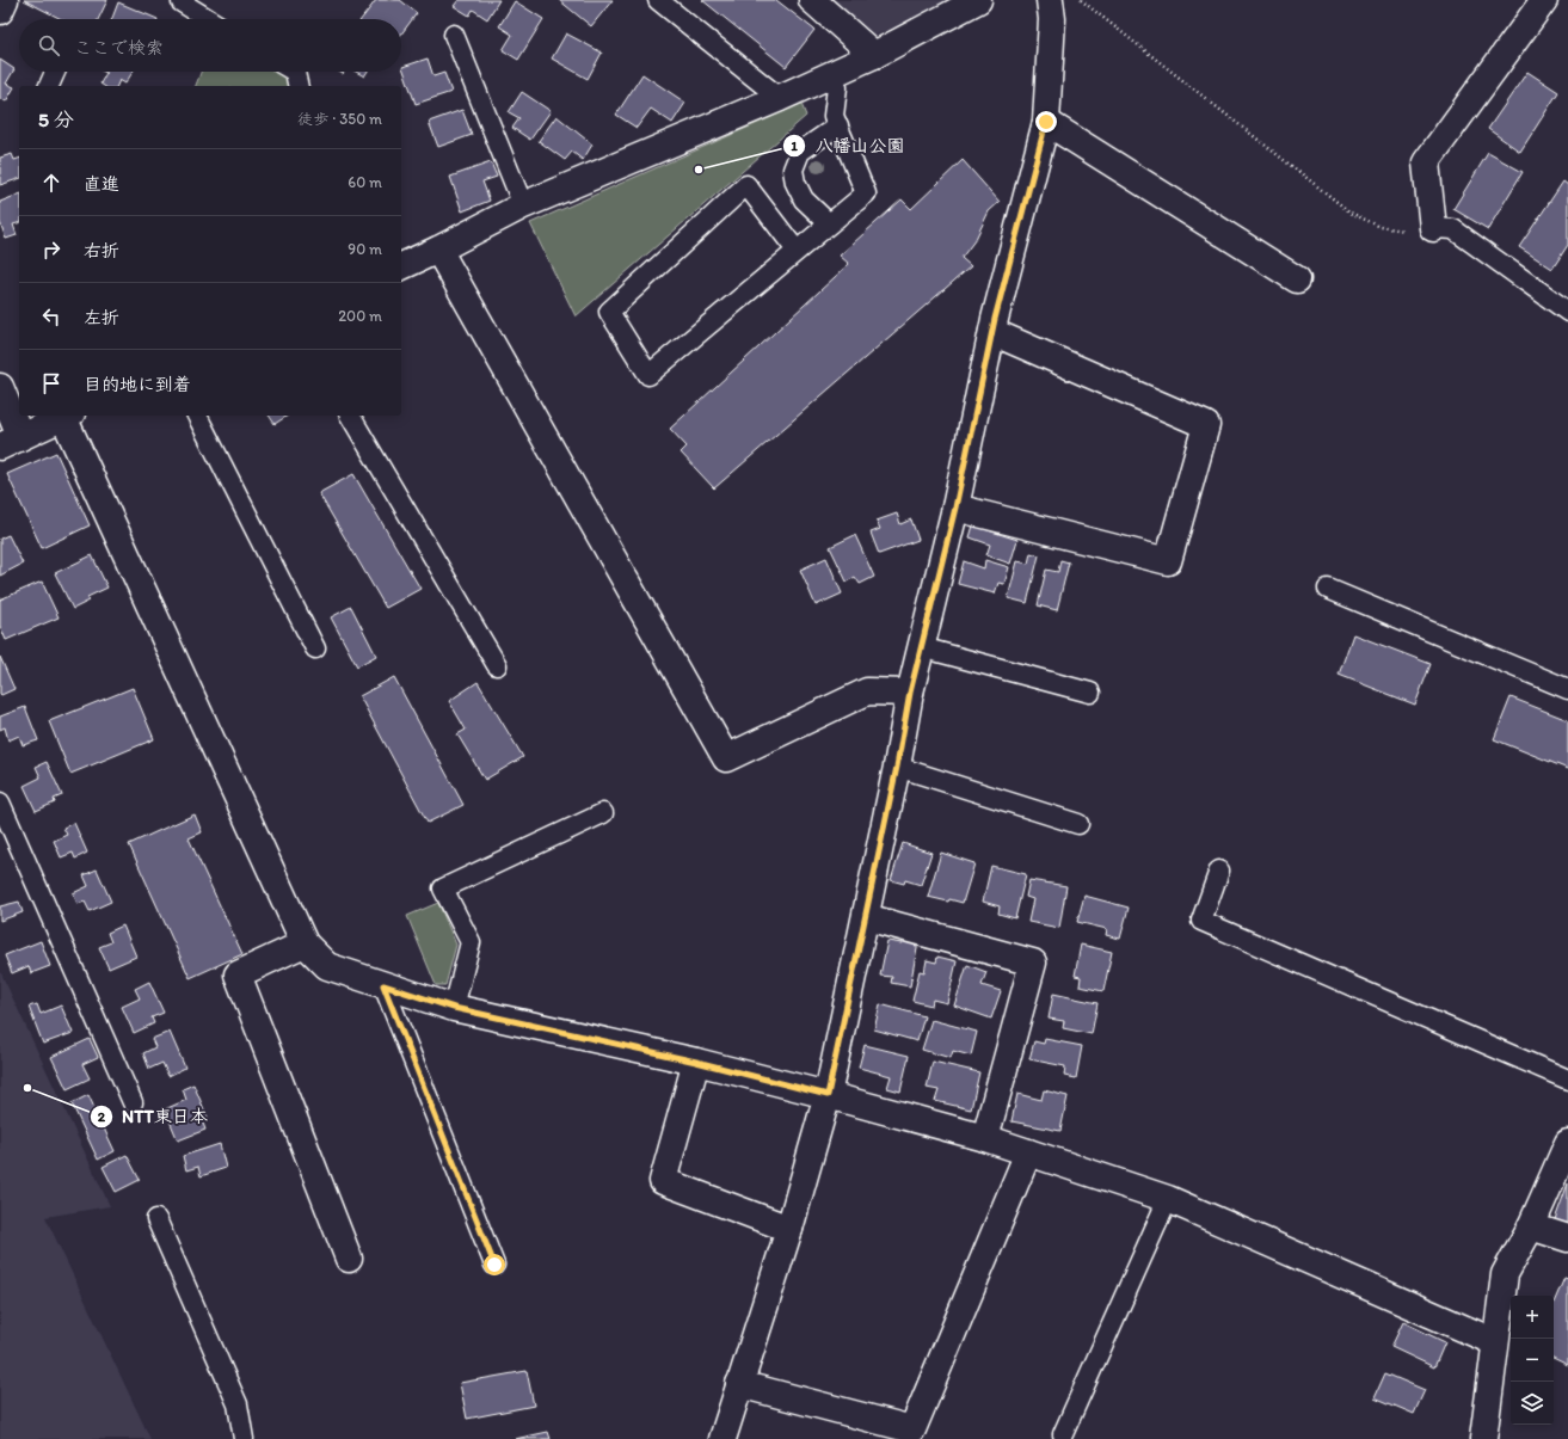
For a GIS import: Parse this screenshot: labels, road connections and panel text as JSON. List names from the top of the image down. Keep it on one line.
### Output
{"places":["八幡山公園","NTT東日本"],"page":{"search":"ここで検索","heading":["5 分","徒歩 · 350 m"],"list":[["直進","60 m"],["右折","90 m"],["左折","200 m"],"目的地に到着"],"map_buttons":["+","−"]}}
